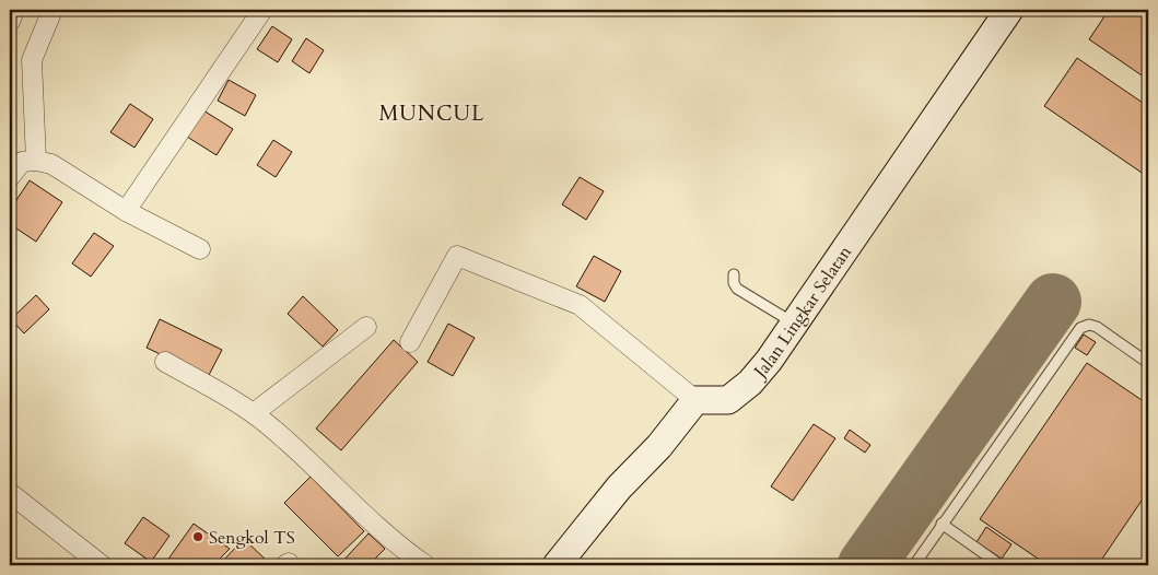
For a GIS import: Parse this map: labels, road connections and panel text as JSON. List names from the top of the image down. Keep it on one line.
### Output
{"streets":{"main road":["Jalan Lingkar Selatan"]},"districts":["MUNCUL"],"places":["Sengkol TS"]}
